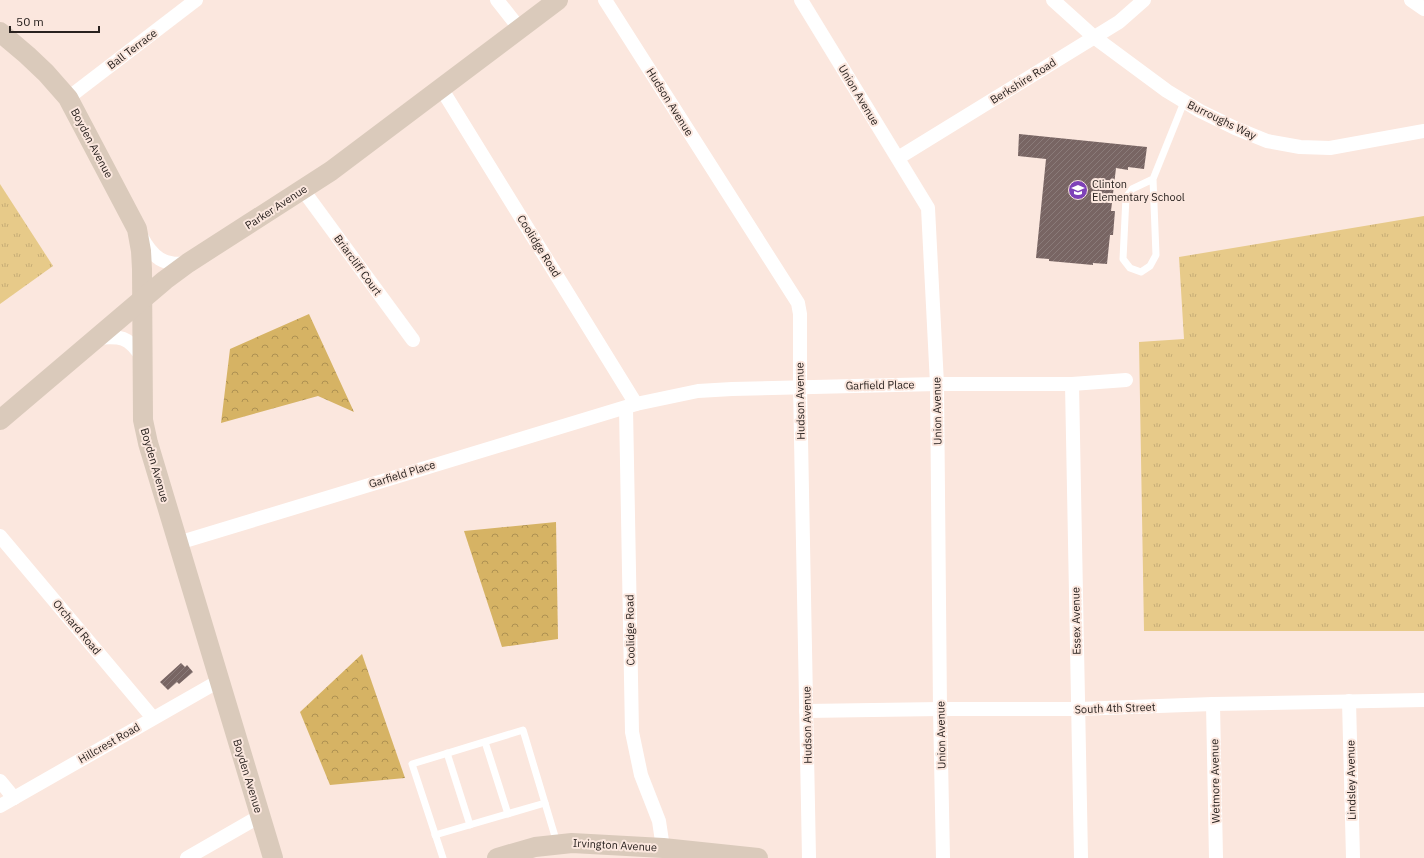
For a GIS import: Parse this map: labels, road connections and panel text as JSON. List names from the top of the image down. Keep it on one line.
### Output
{"streets":{"street":["Ball Terrace","Berkshire Road","Union Avenue","Hudson Avenue","Burroughs Way","Boyden Avenue","Parker Avenue","Coolidge Road","Briarcliff Court","Garfield Place","Essex Avenue","Orchard Road","South 4th Street","Hillcrest Road","Lindsley Avenue","Wetmore Avenue","Irvington Avenue"]},"crossings":[["Ball Terrace","Boyden Avenue"],["Berkshire Road","Union Avenue"],["Berkshire Road","Burroughs Way"],["Union Avenue","Garfield Place"],["Union Avenue","South 4th Street"],["Hudson Avenue","Garfield Place"],["Hudson Avenue","South 4th Street"],["Boyden Avenue","Parker Avenue"],["Boyden Avenue","Garfield Place"],["Boyden Avenue","Hillcrest Road"],["Parker Avenue","Coolidge Road"],["Parker Avenue","Briarcliff Court"],["Coolidge Road","Garfield Place"],["Coolidge Road","Irvington Avenue"],["Garfield Place","Essex Avenue"],["Essex Avenue","South 4th Street"],["Orchard Road","Hillcrest Road"],["South 4th Street","Lindsley Avenue"],["South 4th Street","Wetmore Avenue"]],"places":{"school or university":["Clinton Elementary School"]},"scale_bar":"50 m"}
